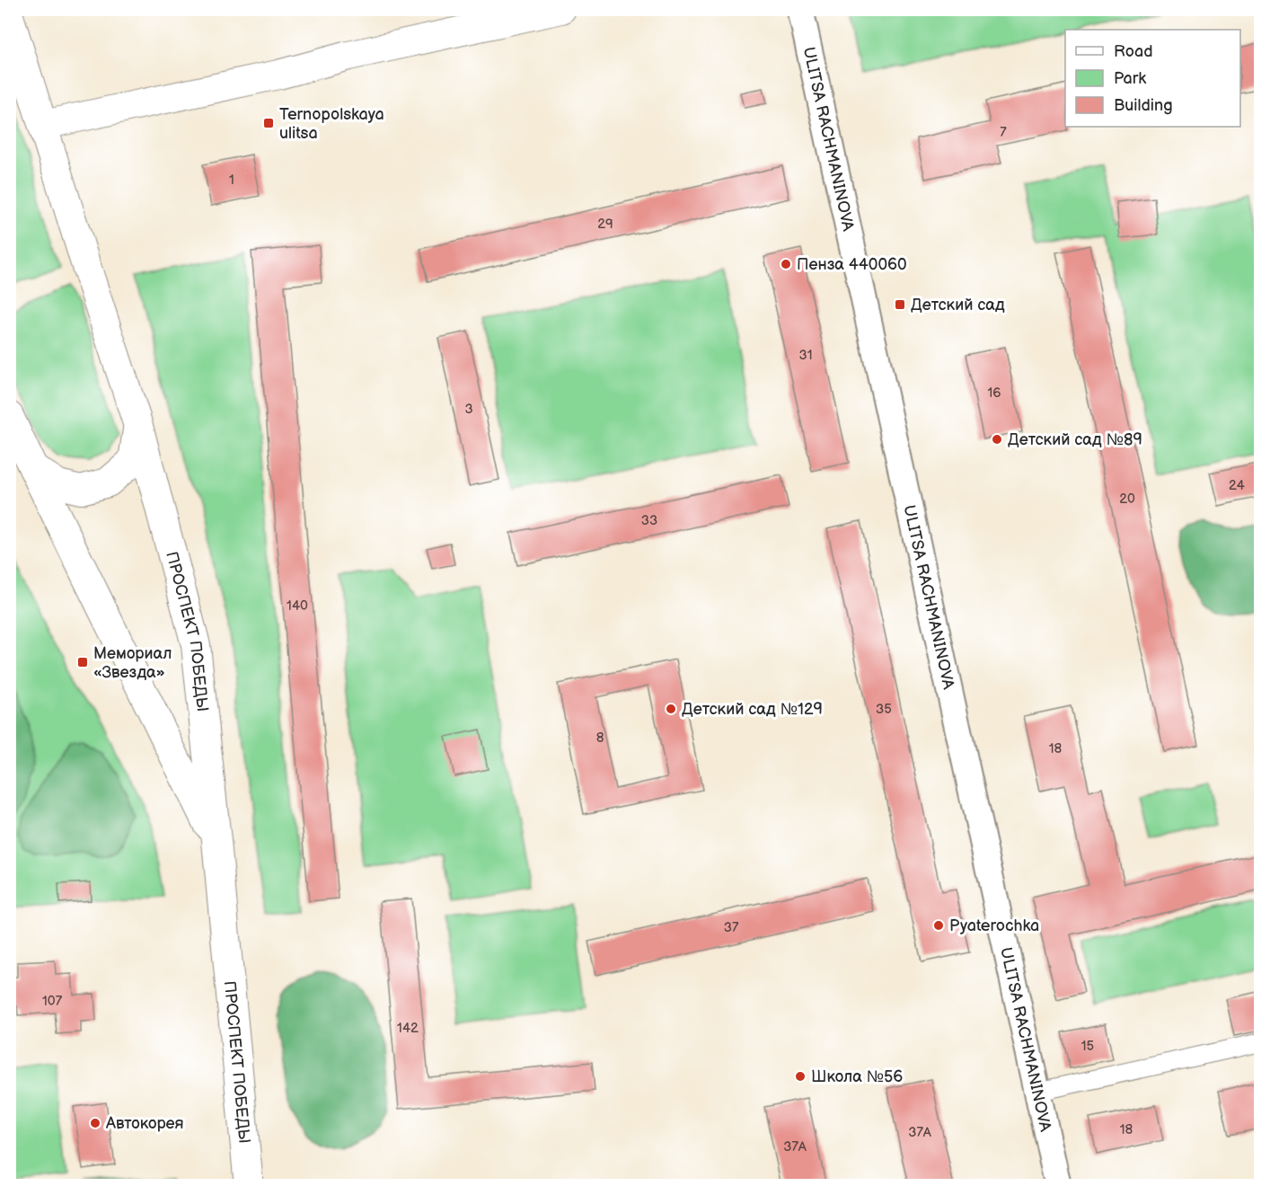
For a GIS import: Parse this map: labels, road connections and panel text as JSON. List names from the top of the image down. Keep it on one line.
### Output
{"streets":{"main road":["ULITSA RACHMANINOVA","ПРОСПЕКТ ПОБЕДЫ"]},"places":{"transit":["Ternopolskaya ulitsa","Детский сад","Мемориал «Звезда»"],"other":["Пенза 440060","Детский сад №89","Детский сад №129","Pyaterochka","Школа №56","Автокорея"]},"house_numbers":["7","1","29","31","16","3","24","20","33","140","35","8","18","37","107","142","15","18","37А","37А"],"legend":["Road","Park","Building"]}
